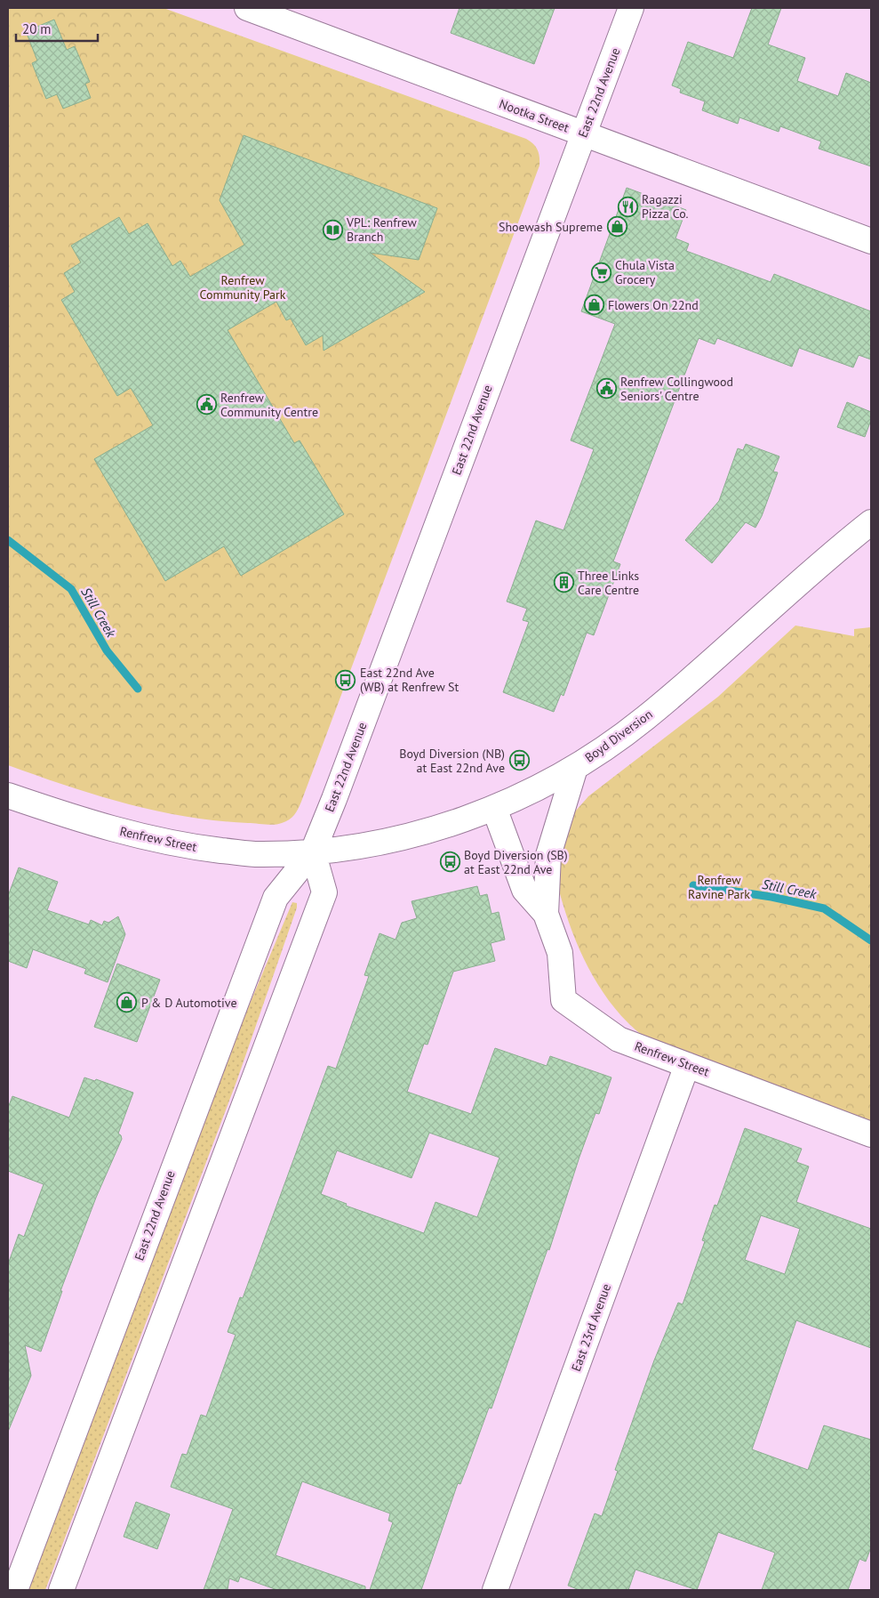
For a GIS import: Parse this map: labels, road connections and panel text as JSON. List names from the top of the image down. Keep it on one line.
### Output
{"streets":{"street":["East 22nd Avenue","Nootka Street","Boyd Diversion","Renfrew Street","East 23rd Avenue"]},"crossings":[["East 22nd Avenue","Nootka Street"],["East 22nd Avenue","Boyd Diversion"],["East 22nd Avenue","Renfrew Street"],["Boyd Diversion","Renfrew Street"],["Renfrew Street","East 23rd Avenue"]],"water":["Still Creek"],"parks":["Renfrew Community Park","Renfrew Ravine Park"],"places":{"restaurant":["Ragazzi Pizza Co."],"shop":["Shoewash Supreme","Flowers On 22nd","P & D Automotive"],"library":["VPL: Renfrew Branch"],"supermarket":["Chula Vista Grocery"],"public building":["Renfrew Collingwood Seniors' Centre","Renfrew Community Centre"],"building":["Three Links Care Centre"],"bus stop":["East 22nd Ave (WB) at Renfrew St","Boyd Diversion (NB) at East 22nd Ave","Boyd Diversion (SB) at East 22nd Ave"]},"scale_bar":"20 m"}
